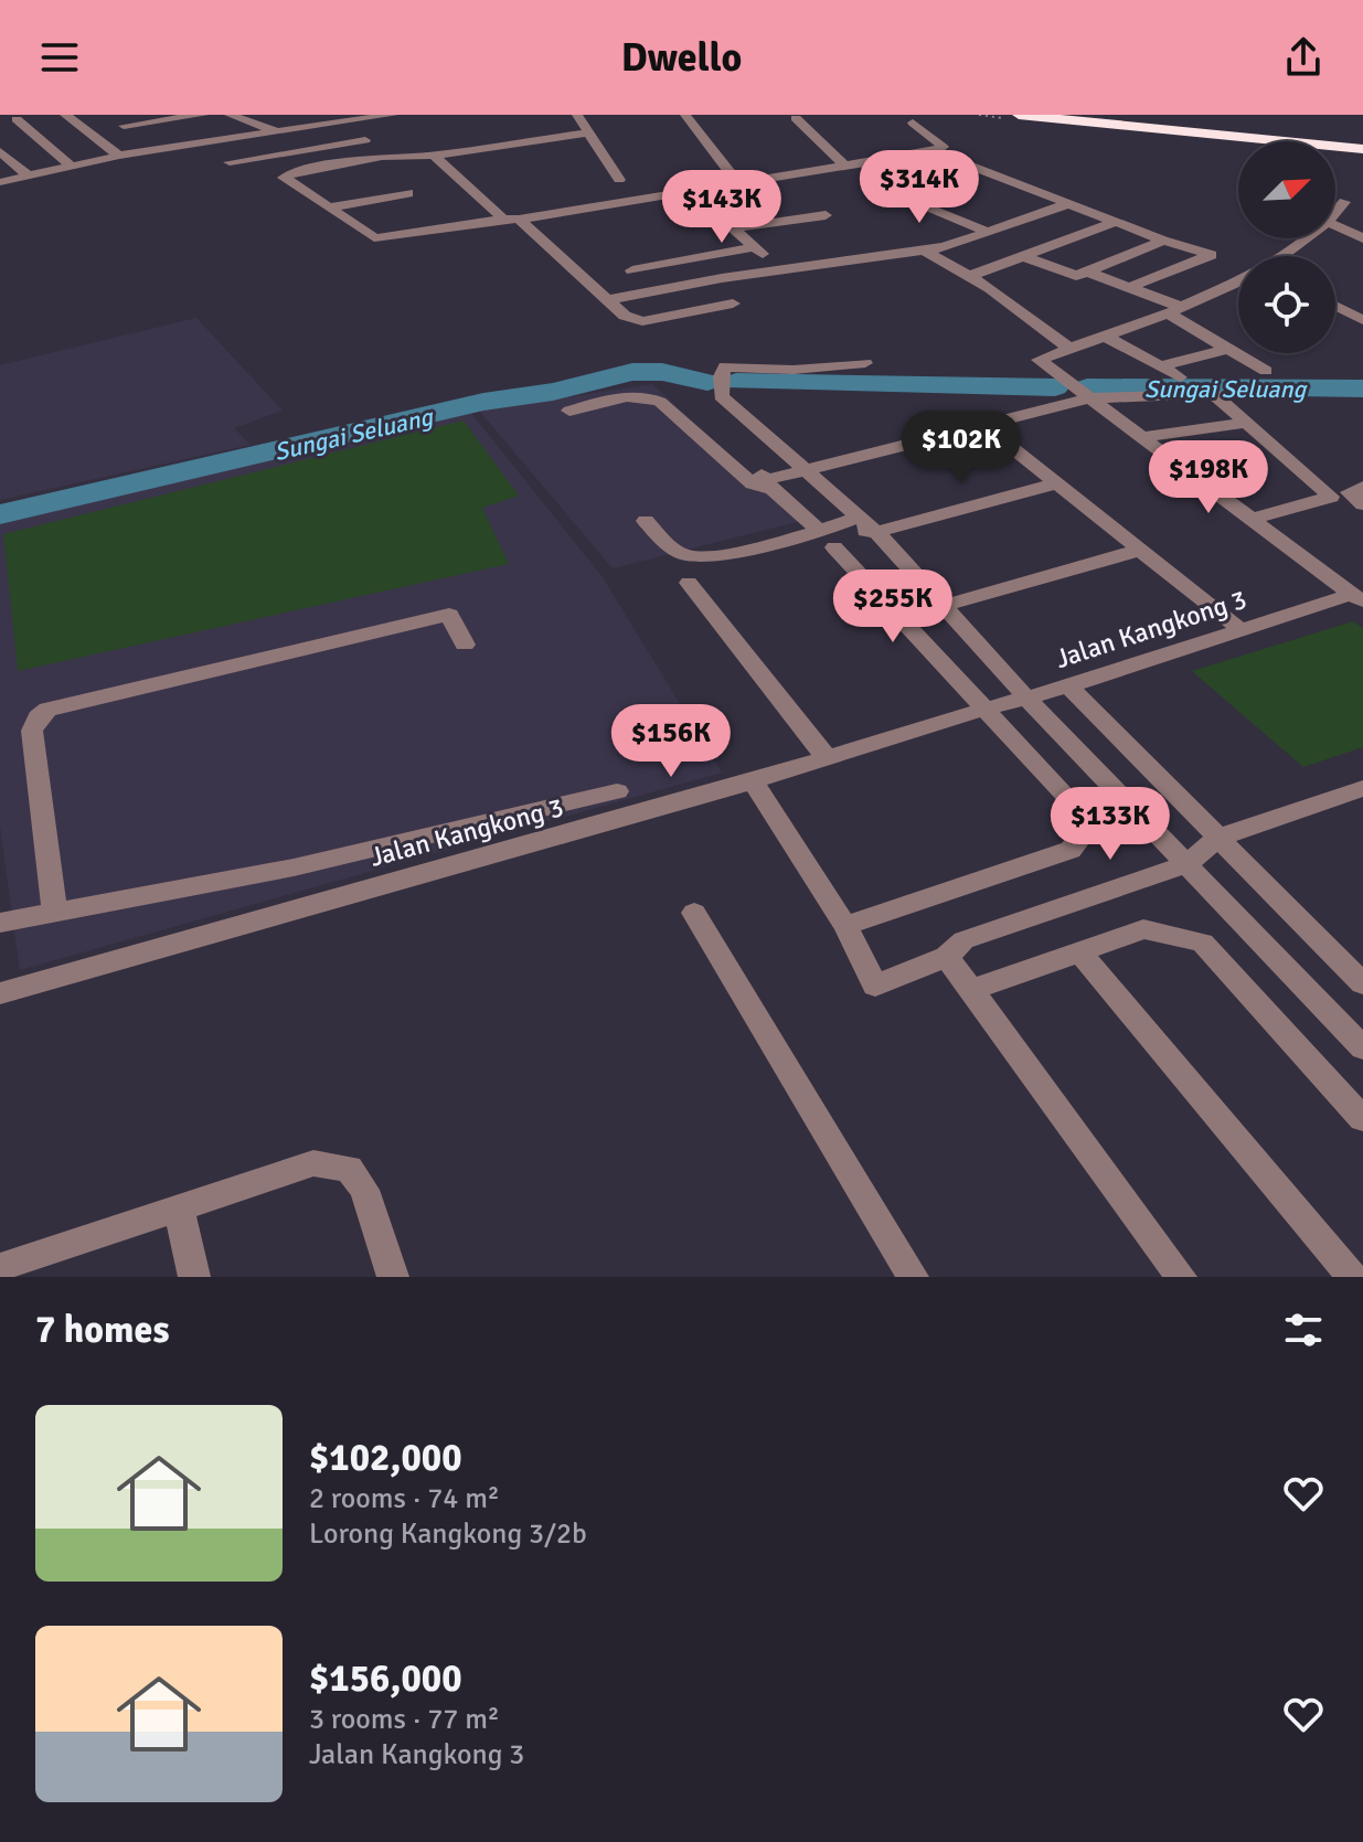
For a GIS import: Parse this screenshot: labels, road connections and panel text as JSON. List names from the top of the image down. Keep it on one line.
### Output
{"streets":{"street":["Jalan Kangkong 3"]},"water":["Sungai Seluang"],"north":"top right","page":{"header":"Dwello","price":["$314K","$143K","$102K","$198K","$255K","$156K","$133K"],"heading":"7 homes","list":[{"name":"$102,000","note":"2 rooms · 74 m² · Lorong Kangkong 3/2b"},{"name":"$156,000","note":"3 rooms · 77 m² · Jalan Kangkong 3"}]}}
